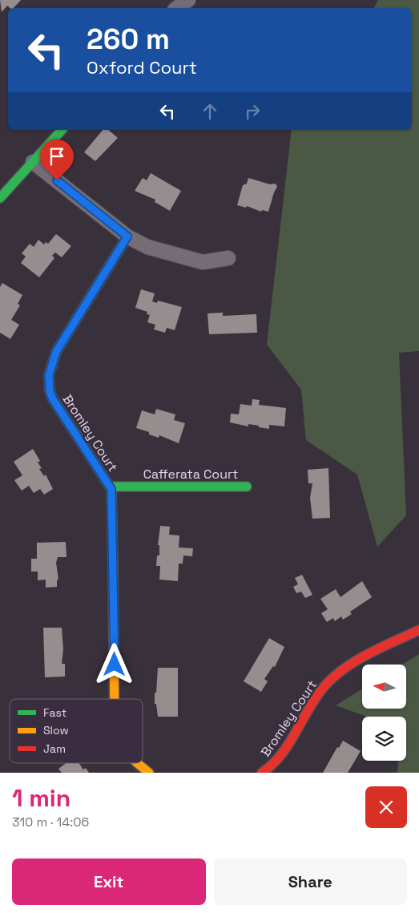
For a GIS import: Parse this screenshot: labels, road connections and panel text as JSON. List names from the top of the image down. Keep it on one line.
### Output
{"streets":{"street":["Bromley Court","Cafferata Court"]},"crossings":[["Bromley Court","Cafferata Court"]],"legend":["Fast","Slow","Jam"],"north":"left","page":{"turn":["260 m","Oxford Court"],"heading":["1 min","310 m · 14:06"],"buttons":["Exit","Share"]}}
